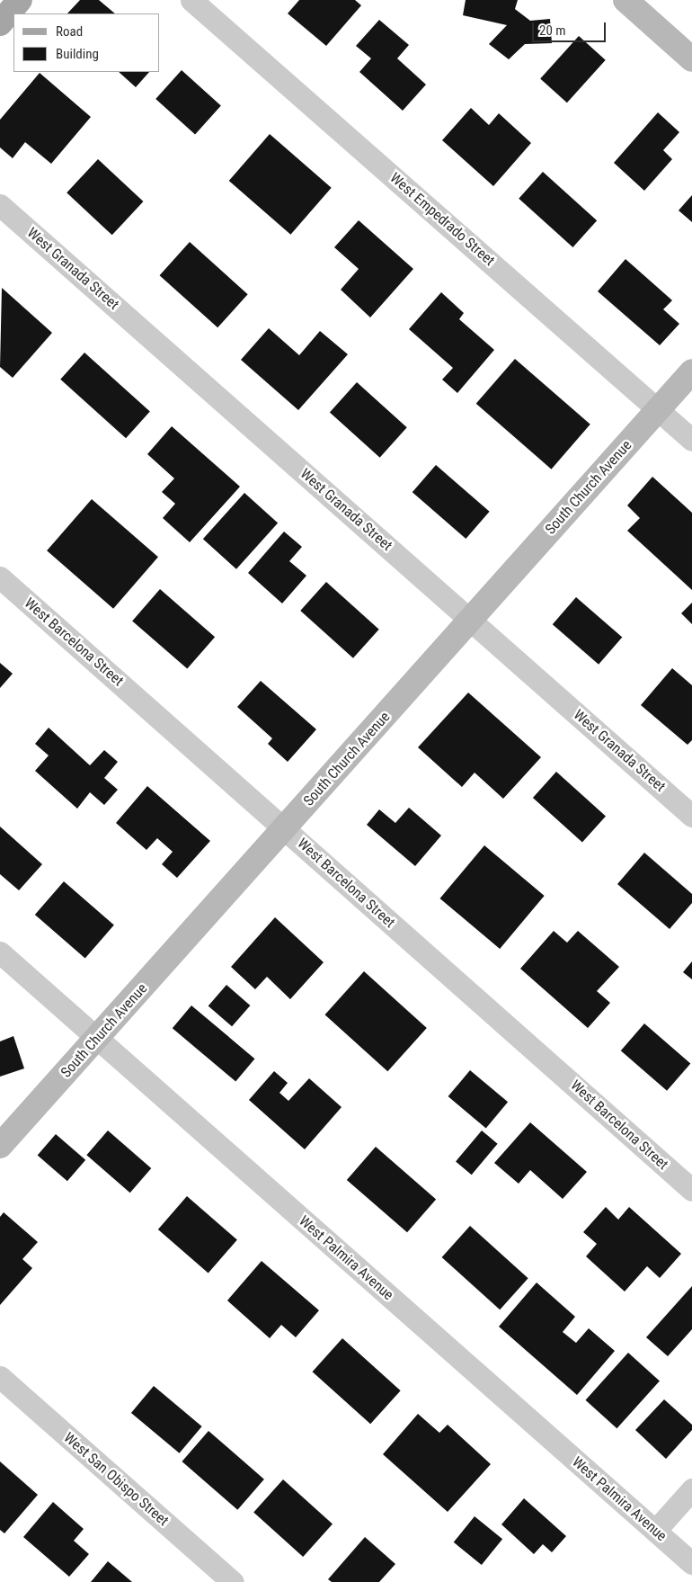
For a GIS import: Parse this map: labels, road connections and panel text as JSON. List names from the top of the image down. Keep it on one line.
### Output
{"streets":{"street":["West Empedrado Street","West Granada Street","South Church Avenue","West Barcelona Street","West Palmira Avenue","West San Obispo Street"]},"crossings":[["West Empedrado Street","South Church Avenue"],["West Granada Street","South Church Avenue"],["South Church Avenue","West Barcelona Street"],["South Church Avenue","West Palmira Avenue"]],"legend":["Road","Building"],"scale_bar":"20 m"}
